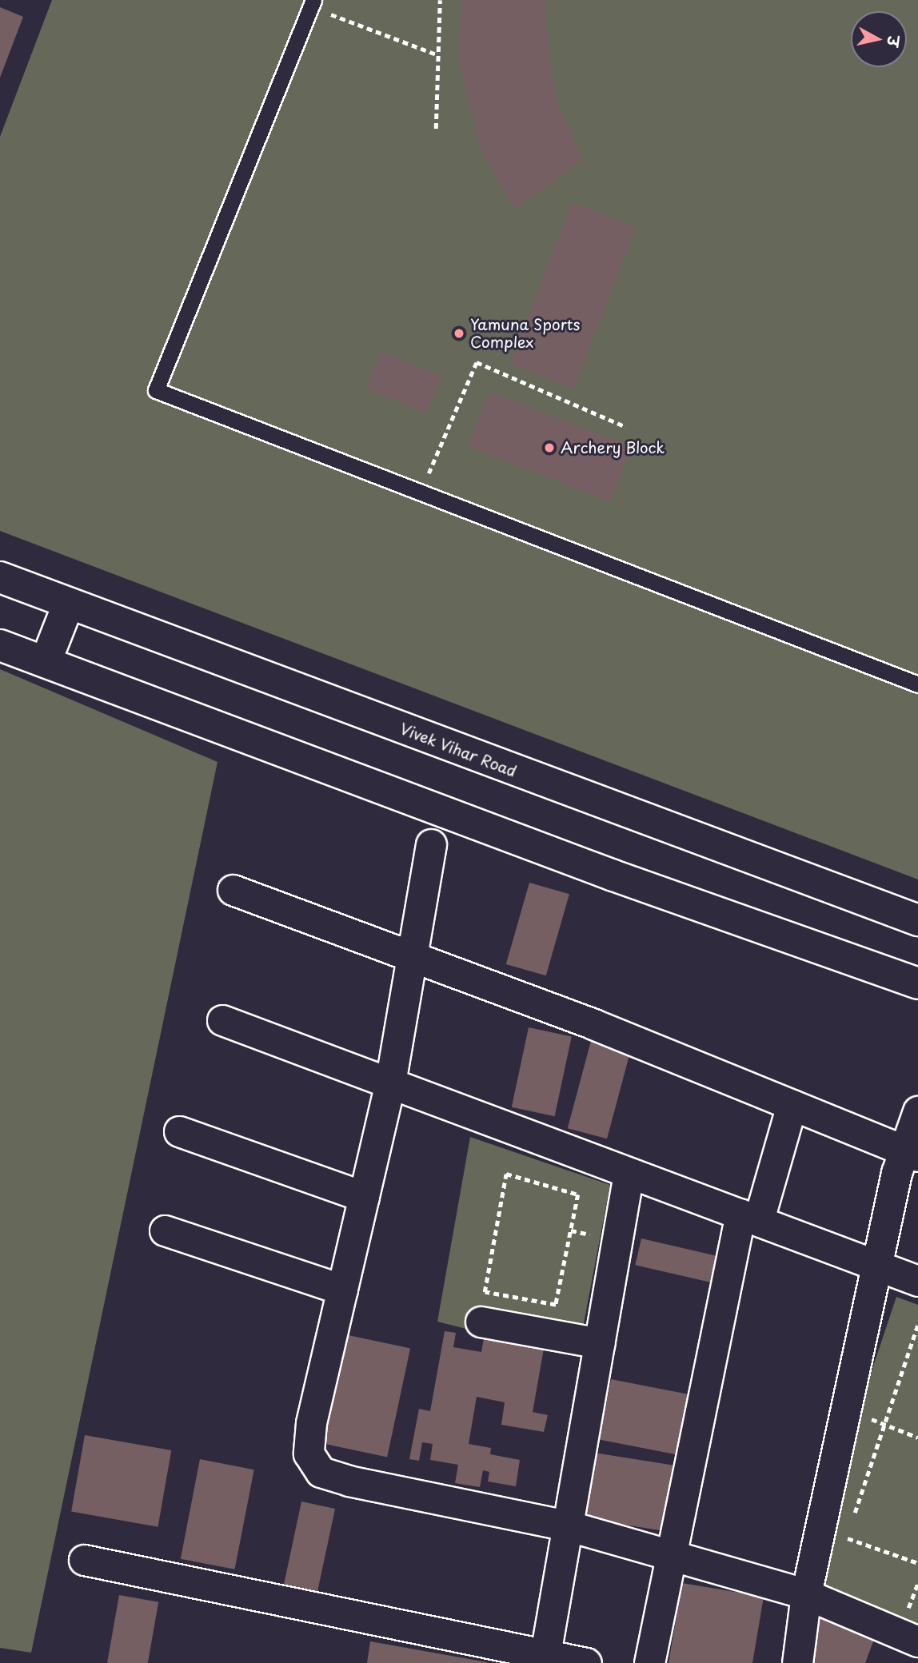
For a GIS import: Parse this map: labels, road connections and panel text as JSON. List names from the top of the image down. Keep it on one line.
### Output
{"streets":{"street":["Vivek Vihar Road"]},"places":["Yamuna Sports Complex","Archery Block"],"north":"right"}
